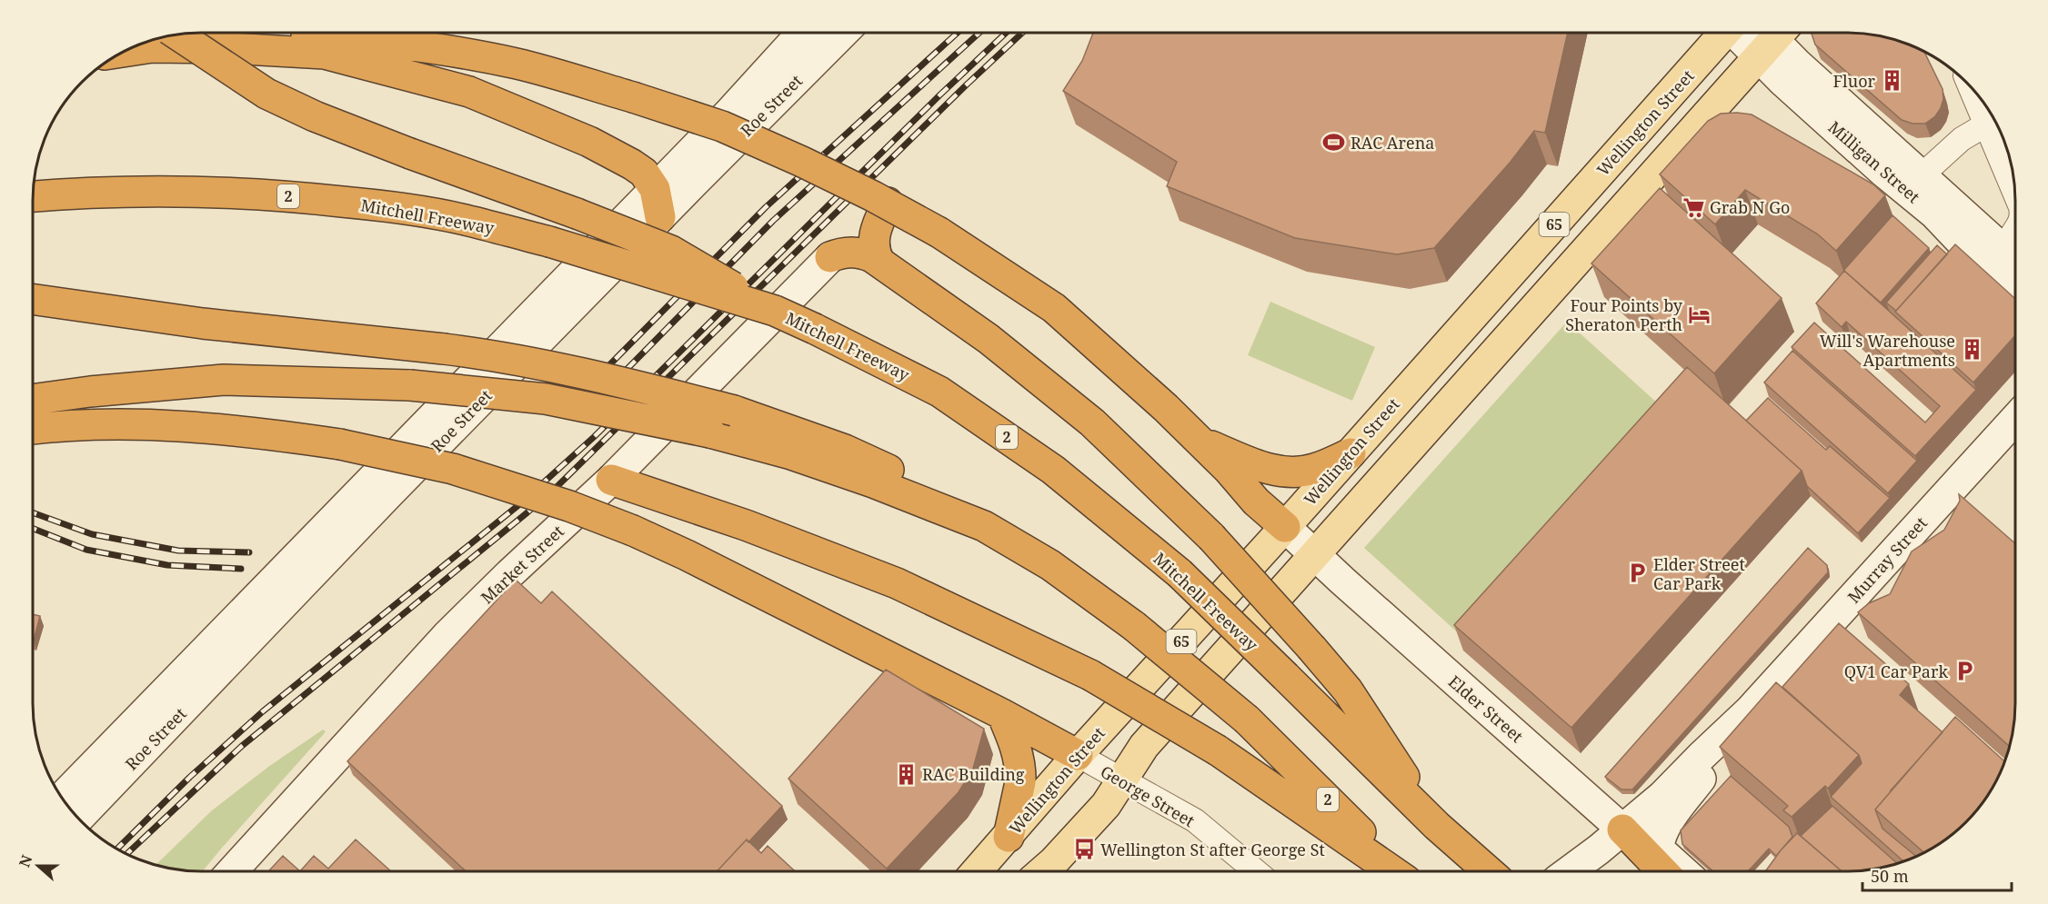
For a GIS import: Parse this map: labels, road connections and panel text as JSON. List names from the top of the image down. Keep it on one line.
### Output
{"streets":{"highway":["2","Mitchell Freeway"],"main road":["Roe Street","Wellington Street","Milligan Street","65","Murray Street","Market Street","Elder Street"],"street":["George Street"]},"crossings":[["Wellington Street","Elder Street"],["Wellington Street","George Street"],["2","Mitchell Freeway"],["65","Elder Street"],["65","George Street"],["Murray Street","Elder Street"]],"places":{"building":["Fluor","Will's Warehouse Apartments","RAC Building"],"sports":["RAC Arena"],"supermarket":["Grab N Go"],"hotel":["Four Points by Sheraton Perth"],"parking":["Elder Street Car Park","QV1 Car Park"],"bus stop":["Wellington St after George St"]},"scale_bar":"50 m","north":"left"}
